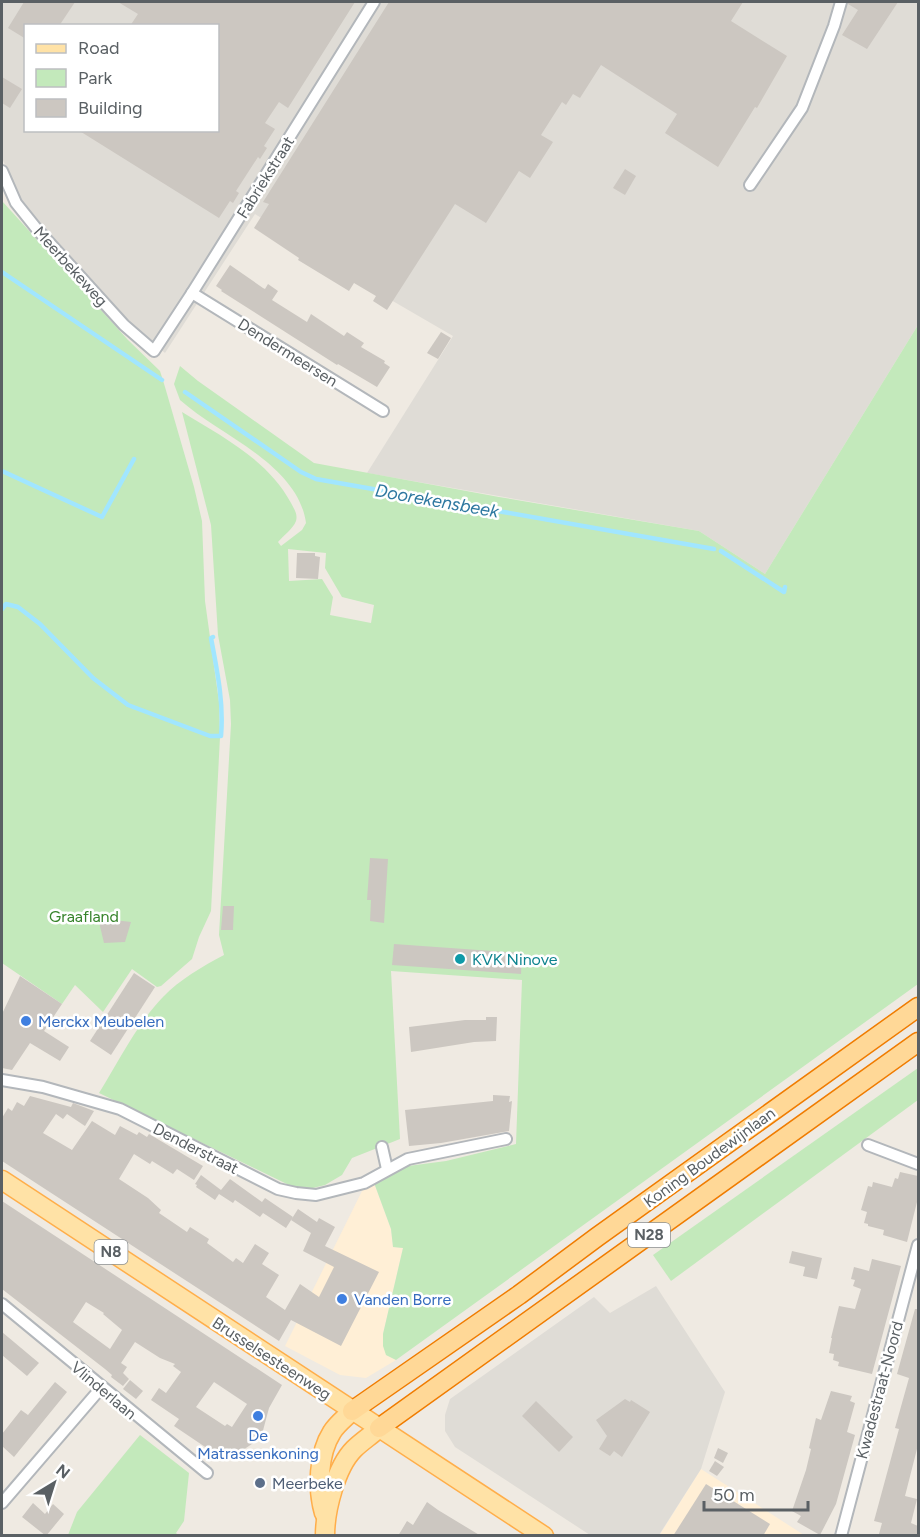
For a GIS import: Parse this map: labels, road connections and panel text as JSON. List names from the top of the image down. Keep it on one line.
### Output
{"streets":{"highway":["Koning Boudewijnlaan","N28"],"main road":["N8","Brusselsesteenweg"],"street":["Fabriekstraat","Meerbekeweg","Dendermeersen","Denderstraat","Vlinderlaan","Kwadestraat-Noord"]},"crossings":[["Fabriekstraat","Meerbekeweg"],["Fabriekstraat","Dendermeersen"],["Koning Boudewijnlaan","N28"],["Koning Boudewijnlaan","Brusselsesteenweg"],["N28","Brusselsesteenweg"]],"water":["Doorekensbeek"],"parks":["Graafland"],"places":["KVK Ninove","Merckx Meubelen","Vanden Borre","De Matrassenkoning","Meerbeke"],"legend":["Road","Park","Building"],"scale_bar":"50 m","north":"top right"}
